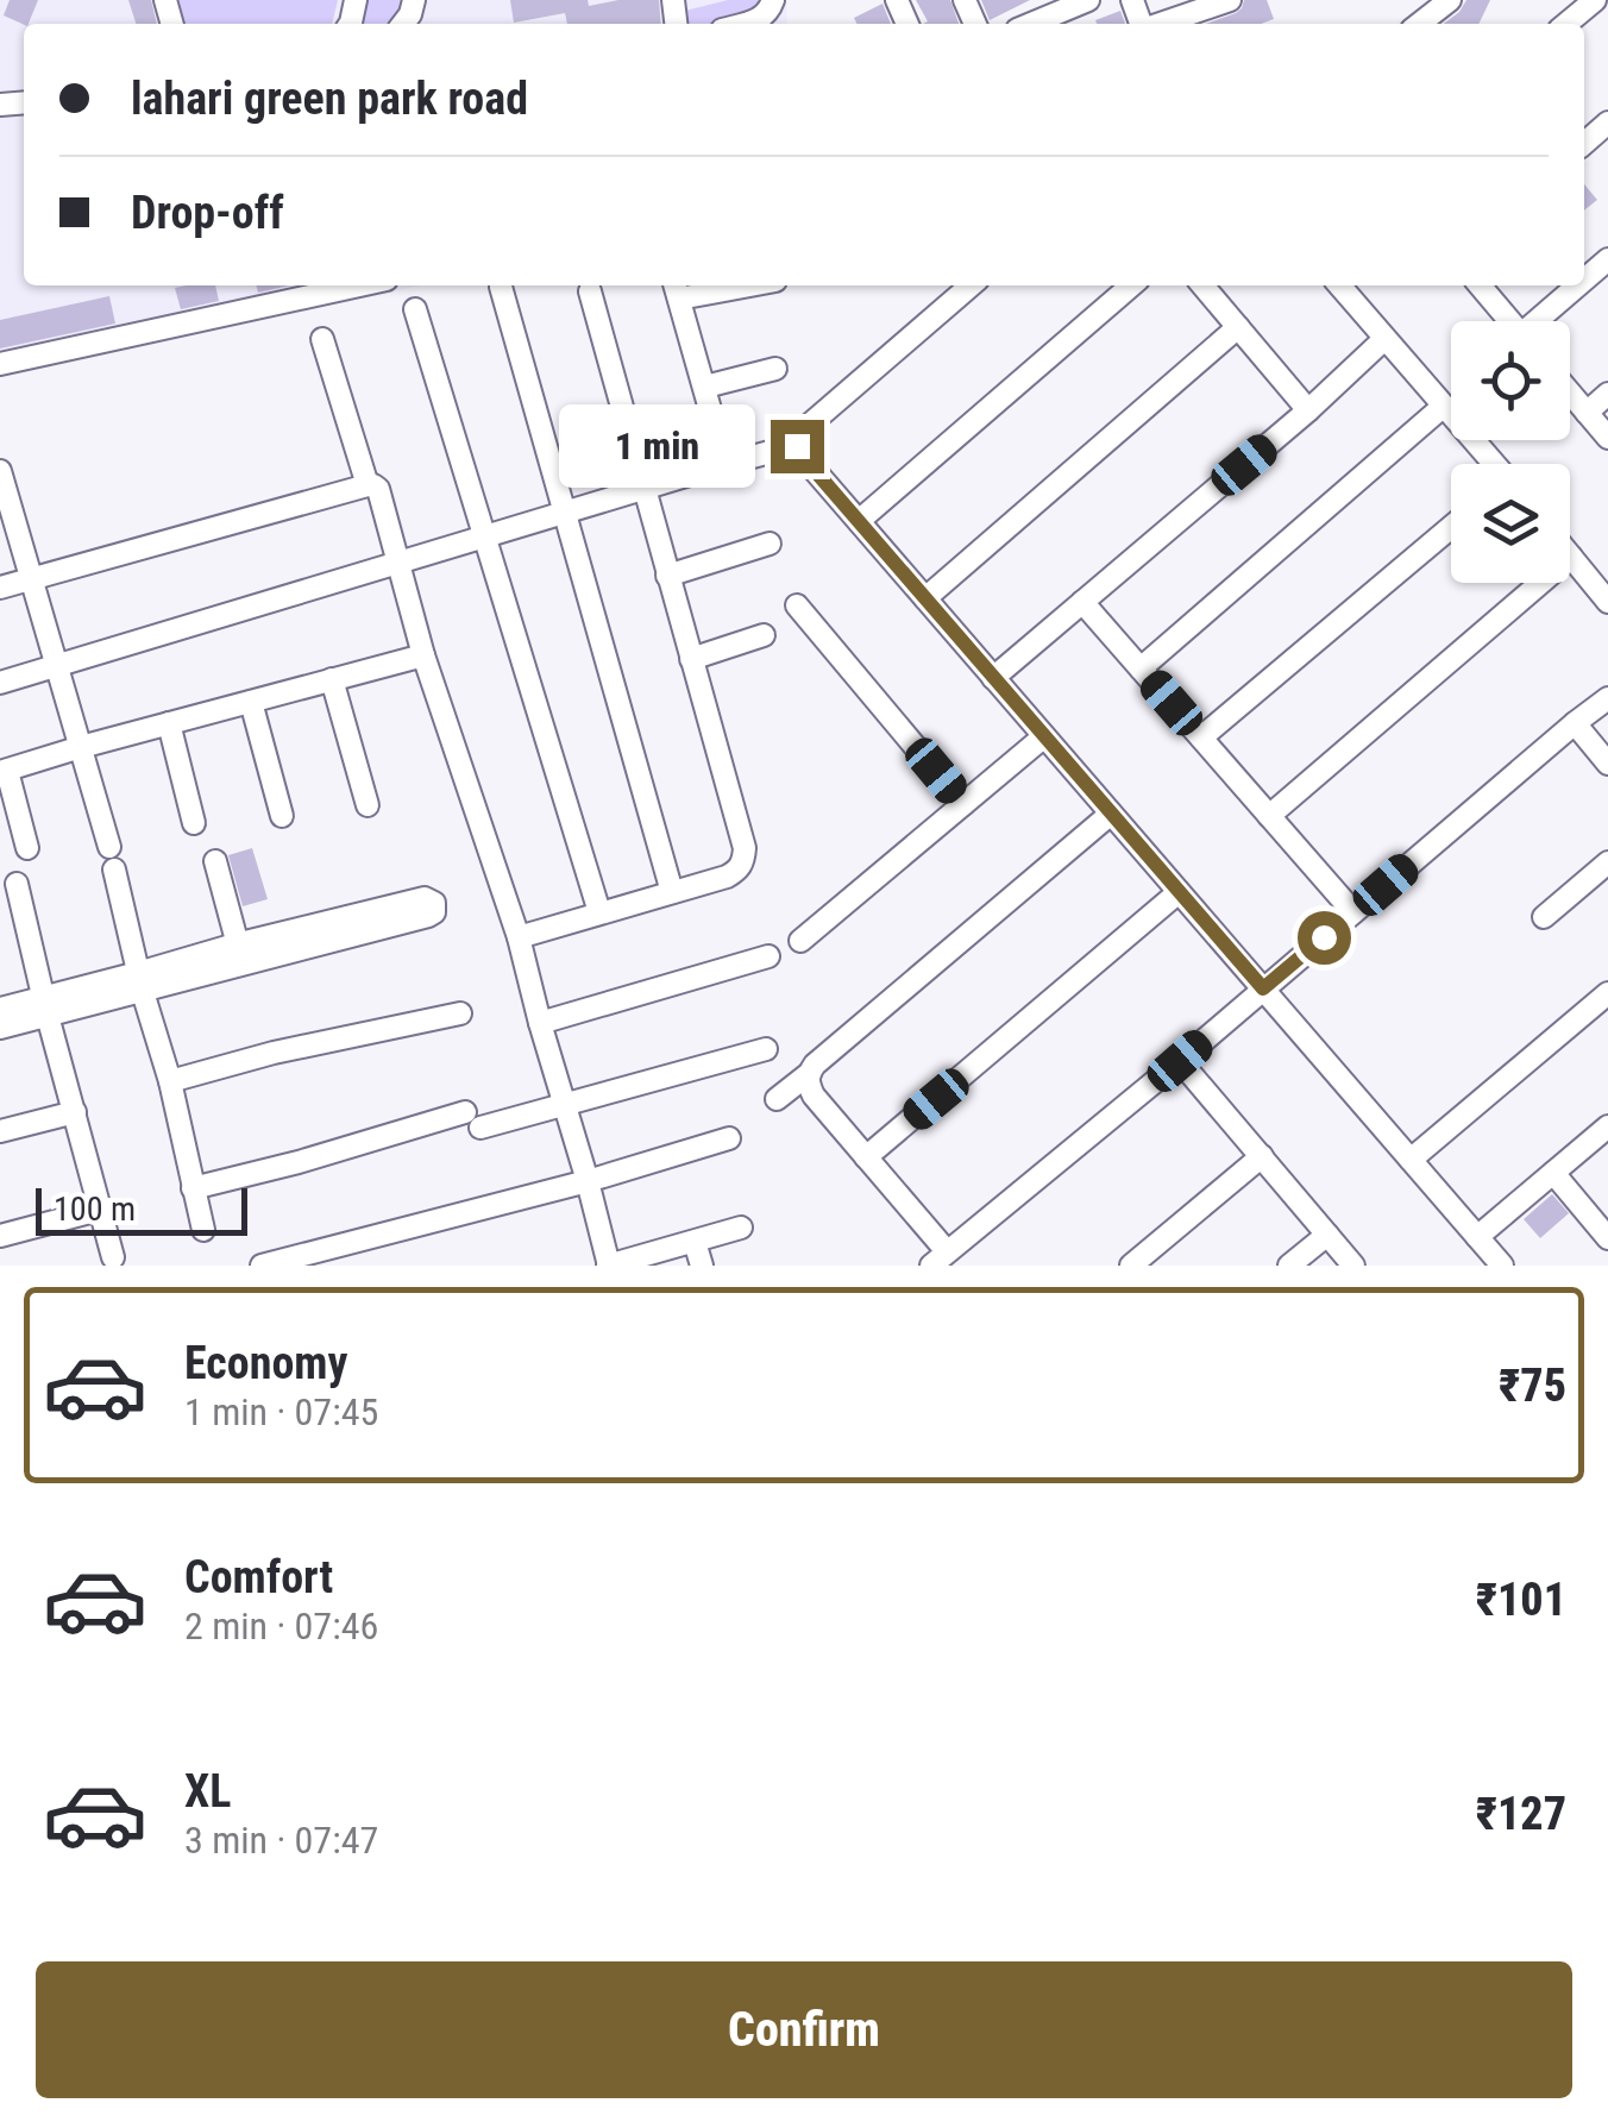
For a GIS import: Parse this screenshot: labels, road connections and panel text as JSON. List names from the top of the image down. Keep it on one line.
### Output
{"scale_bar":"100 m","page":{"banner":["lahari green park road","Drop-off"],"bubble":"1 min","scale":"100 m","list":[{"name":"Economy","note":"1 min · 07:45","value":"₹75"},{"name":"Comfort","note":"2 min · 07:46","value":"₹101"},{"name":"XL","note":"3 min · 07:47","value":"₹127"}],"buttons":"Confirm"}}
